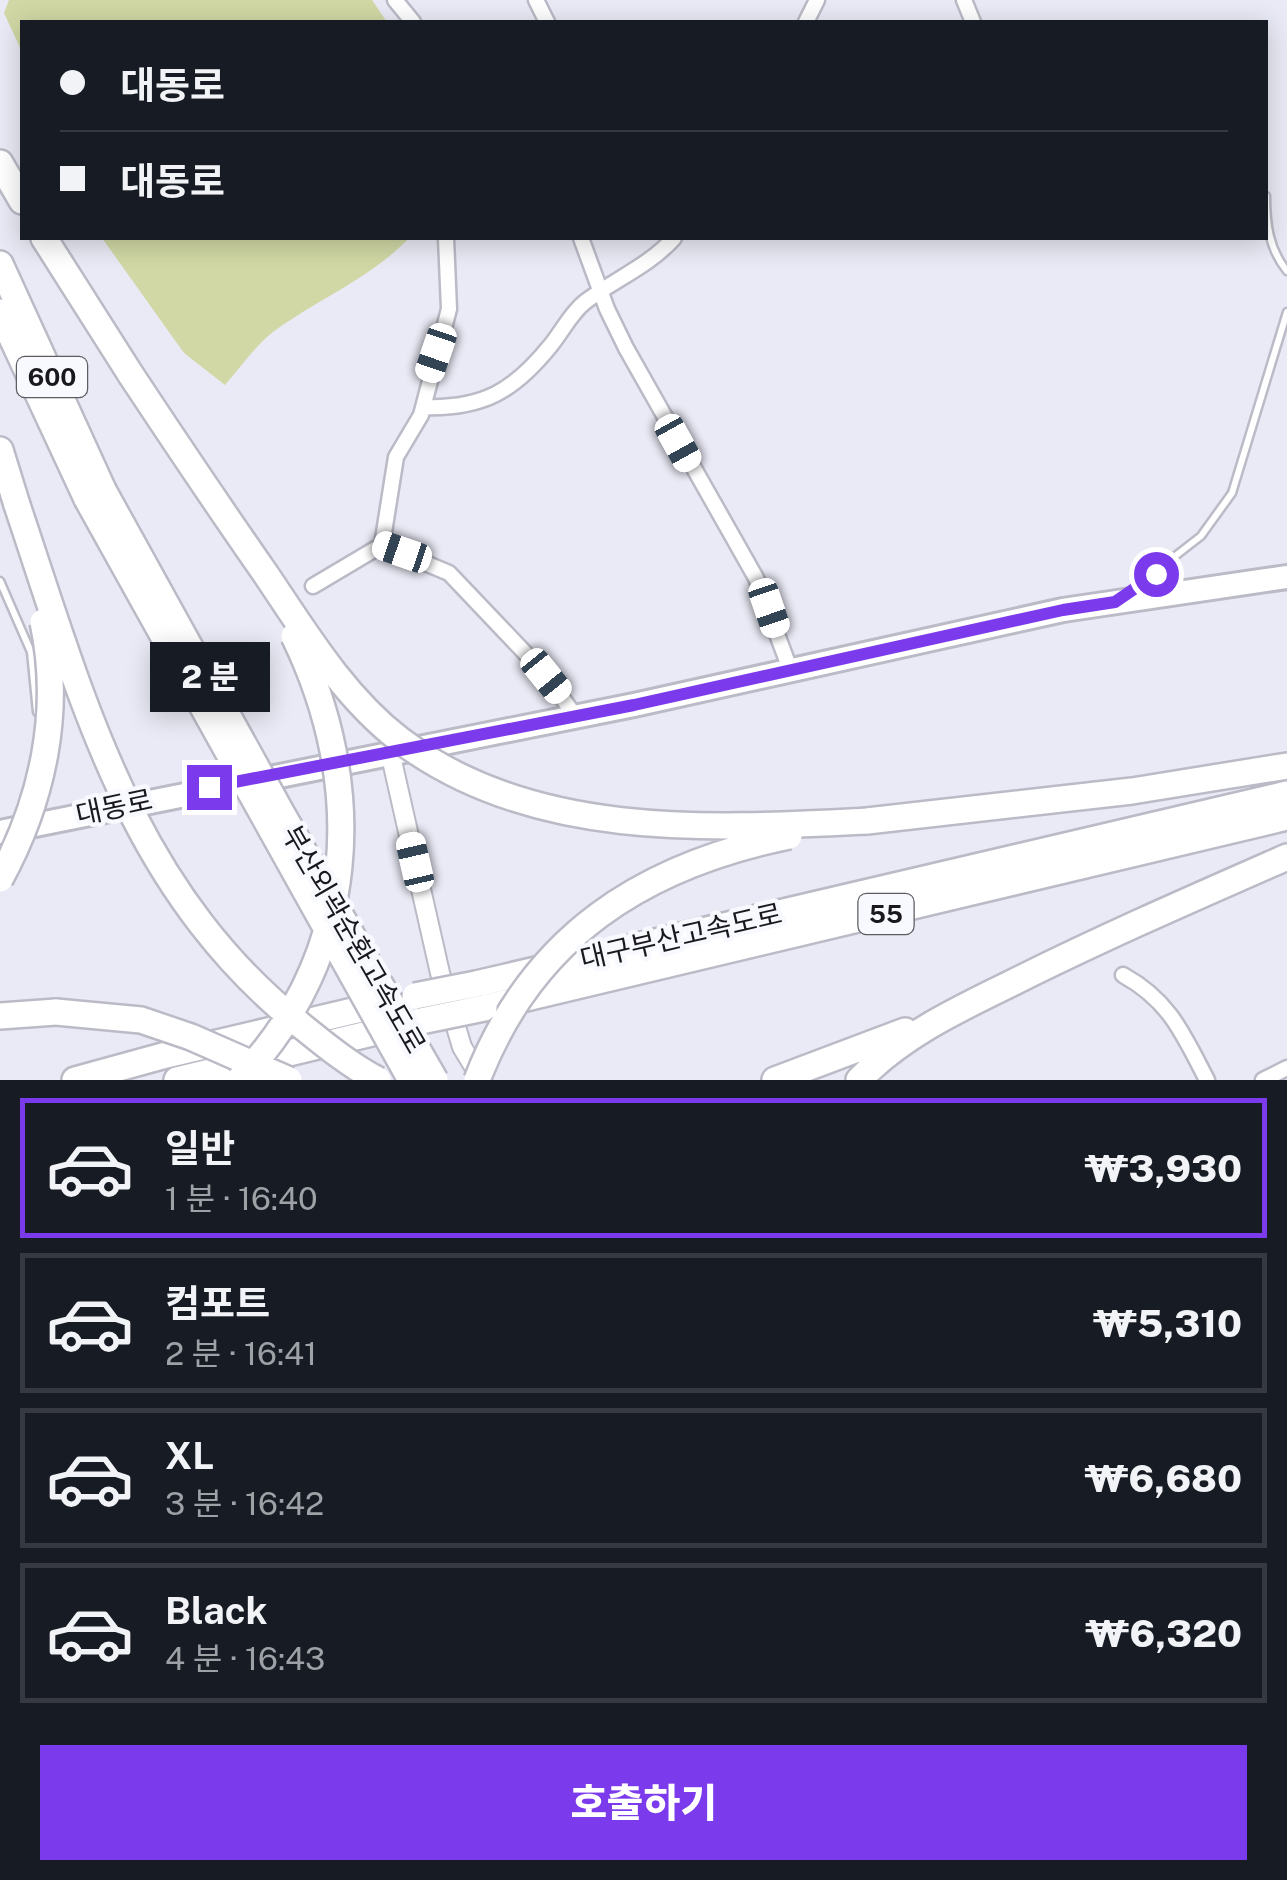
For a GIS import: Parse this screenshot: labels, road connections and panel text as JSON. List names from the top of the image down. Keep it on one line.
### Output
{"streets":{"highway":["600","55","대구부산고속도로","부산외곽순환고속도로"],"main road":["대동로"]},"page":{"banner":["대동로","대동로"],"bubble":"2 분","list":[{"name":"일반","note":"1 분 · 16:40","value":"₩3,930"},{"name":"컴포트","note":"2 분 · 16:41","value":"₩5,310"},{"name":"XL","note":"3 분 · 16:42","value":"₩6,680"},{"name":"Black","note":"4 분 · 16:43","value":"₩6,320"}],"buttons":"호출하기"}}
